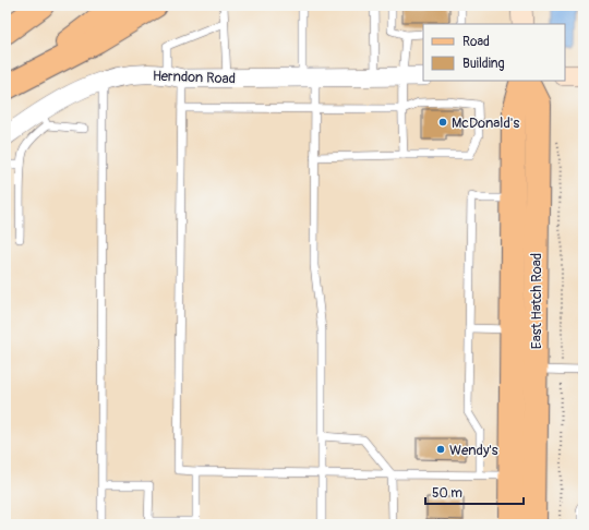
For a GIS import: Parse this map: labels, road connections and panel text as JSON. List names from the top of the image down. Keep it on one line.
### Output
{"streets":{"main road":["East Hatch Road"],"street":["Herndon Road"]},"places":["McDonald's","Wendy's"],"legend":["Road","Building"],"scale_bar":"50 m"}
